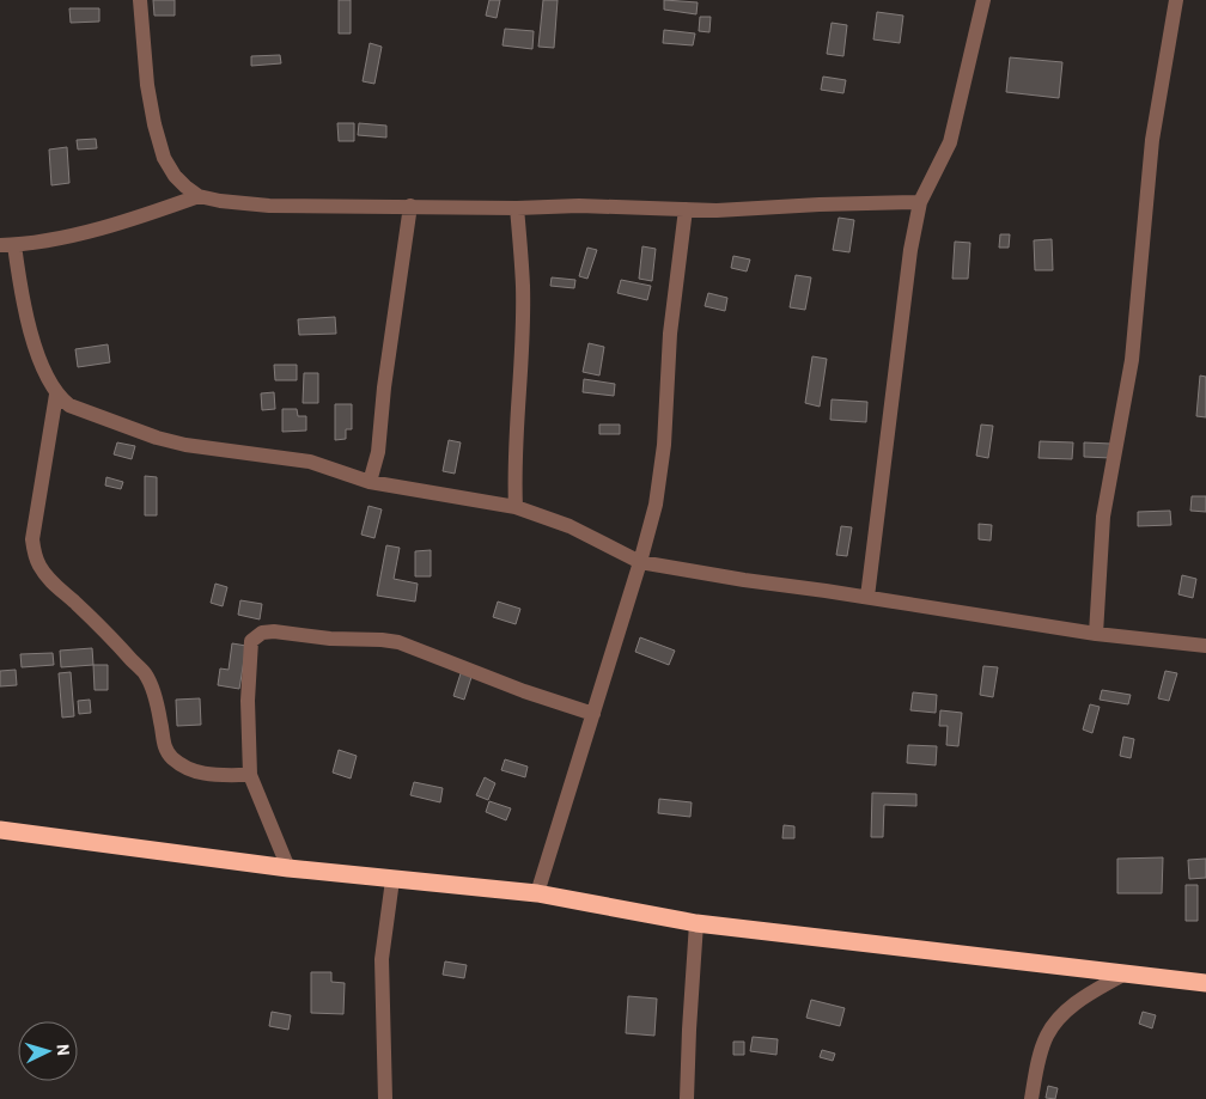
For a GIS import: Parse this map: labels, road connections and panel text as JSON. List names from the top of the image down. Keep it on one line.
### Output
{"north":"right"}
